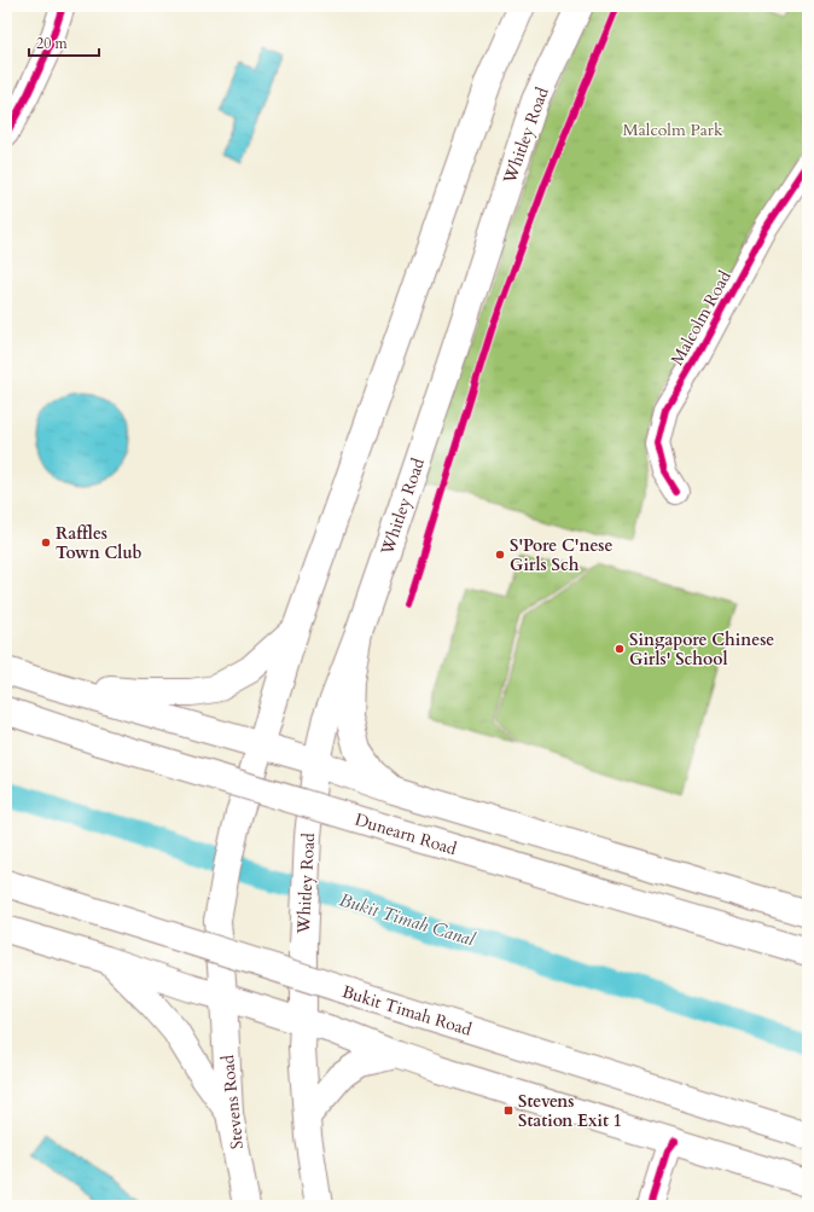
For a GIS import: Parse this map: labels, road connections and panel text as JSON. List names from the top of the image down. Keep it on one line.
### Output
{"streets":{"main road":["Whitley Road","Dunearn Road","Bukit Timah Road","Stevens Road"],"street":["Malcolm Road"]},"water":["Bukit Timah Canal"],"parks":["Malcolm Park"],"places":{"other":["Raffles Town Club","S'Pore C'nese Girls Sch","Singapore Chinese Girls' School"],"transit":["Stevens Station Exit 1"]},"scale_bar":"20 m"}
